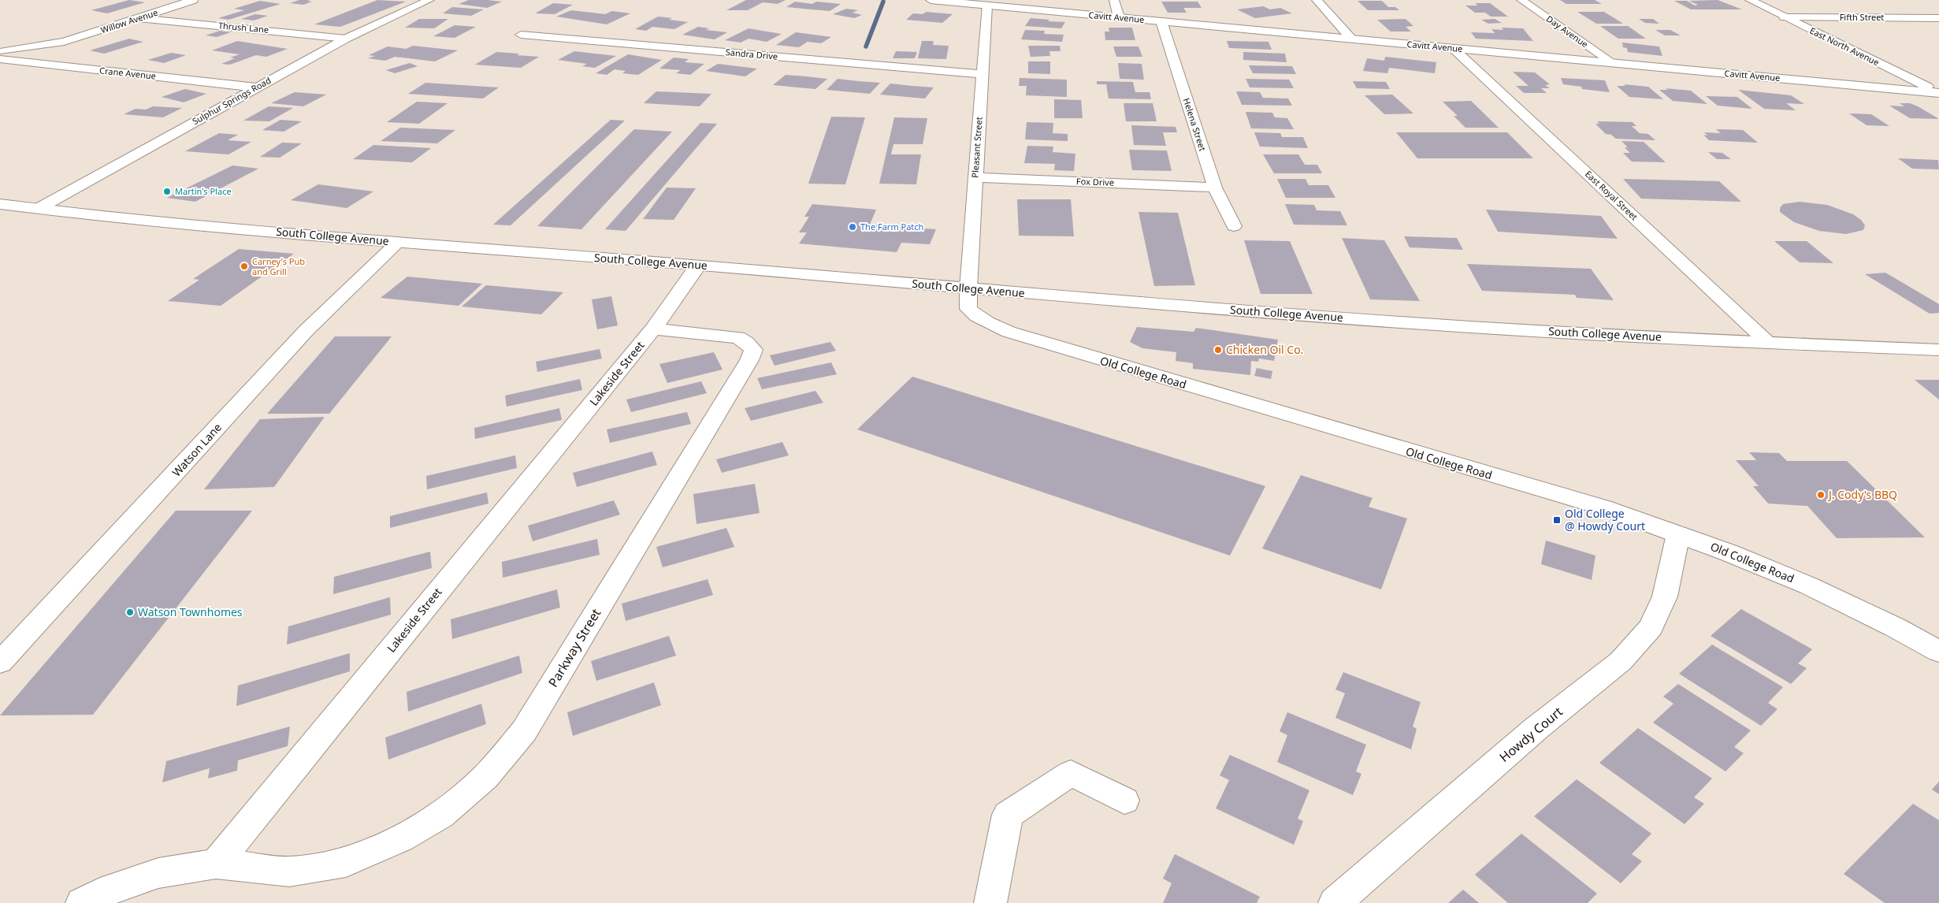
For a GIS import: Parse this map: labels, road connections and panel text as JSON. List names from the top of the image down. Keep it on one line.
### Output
{"streets":{"street":["Cavitt Avenue","Fifth Street","Willow Avenue","Thrush Lane","Day Avenue","East North Avenue","Sandra Drive","Crane Avenue","Sulphur Springs Road","Helena Street","Pleasant Street","Fox Drive","East Royal Street","South College Avenue","Old College Road","Lakeside Street","Watson Lane","Parkway Street","Howdy Court"]},"crossings":[["Cavitt Avenue","Day Avenue"],["Cavitt Avenue","East North Avenue"],["Cavitt Avenue","Helena Street"],["Cavitt Avenue","Pleasant Street"],["Cavitt Avenue","East Royal Street"],["Fifth Street","East North Avenue"],["Willow Avenue","Thrush Lane"],["Willow Avenue","Crane Avenue"],["Thrush Lane","Sulphur Springs Road"],["Sandra Drive","Pleasant Street"],["Crane Avenue","Sulphur Springs Road"],["Sulphur Springs Road","South College Avenue"],["Helena Street","Fox Drive"],["Pleasant Street","Fox Drive"],["Pleasant Street","South College Avenue"],["Pleasant Street","Old College Road"],["East Royal Street","South College Avenue"],["South College Avenue","Old College Road"],["South College Avenue","Lakeside Street"],["South College Avenue","Watson Lane"],["Old College Road","Howdy Court"],["Lakeside Street","Parkway Street"]],"places":{"other":["Martin's Place","The Farm Patch","Carney's Pub and Grill","Chicken Oil Co.","J. Cody's BBQ","Watson Townhomes"],"transit":["Old College @ Howdy Court"]}}
